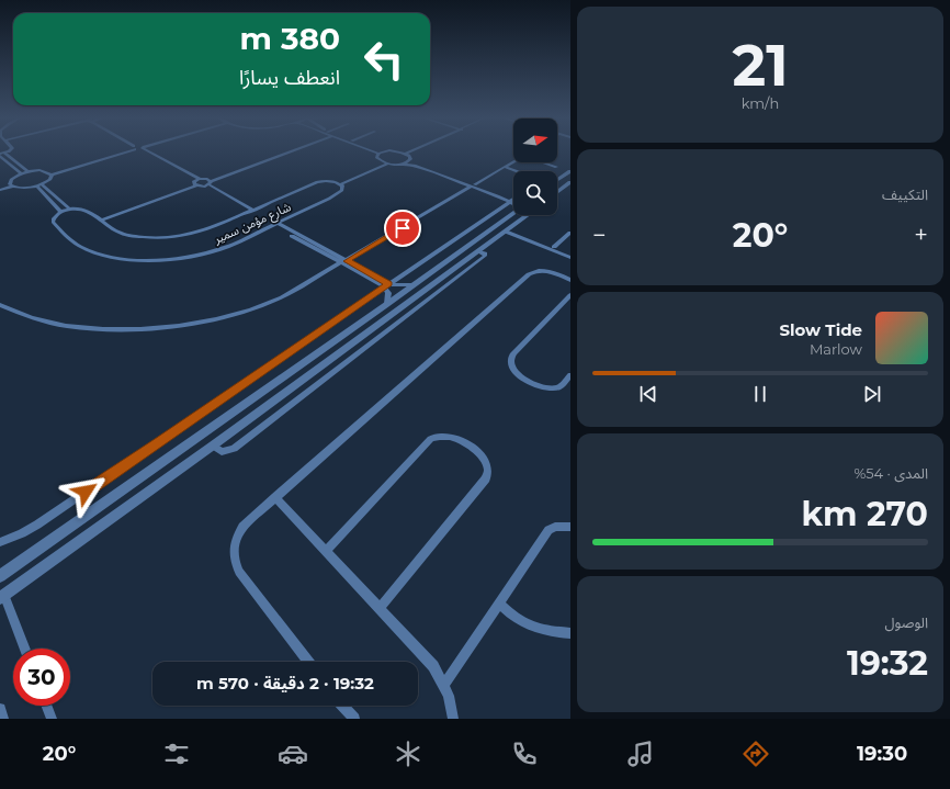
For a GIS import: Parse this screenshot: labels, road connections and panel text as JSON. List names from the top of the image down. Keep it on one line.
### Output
{"streets":{"street":["شارع مؤمن سمير"]},"north":"right","page":{"tile":[["21","km/h"],"التكييف",["المدى · 54%","270 km"],["الوصول","19:32"]],"turn":["380 m","انعطف يسارًا"],"heat":["−","20°","+"],"song":["Slow Tide","Marlow"],"limit":"30","trip":"19:32 · 2 دقيقة · 570 m","tabs":["19:30","20°"]}}
